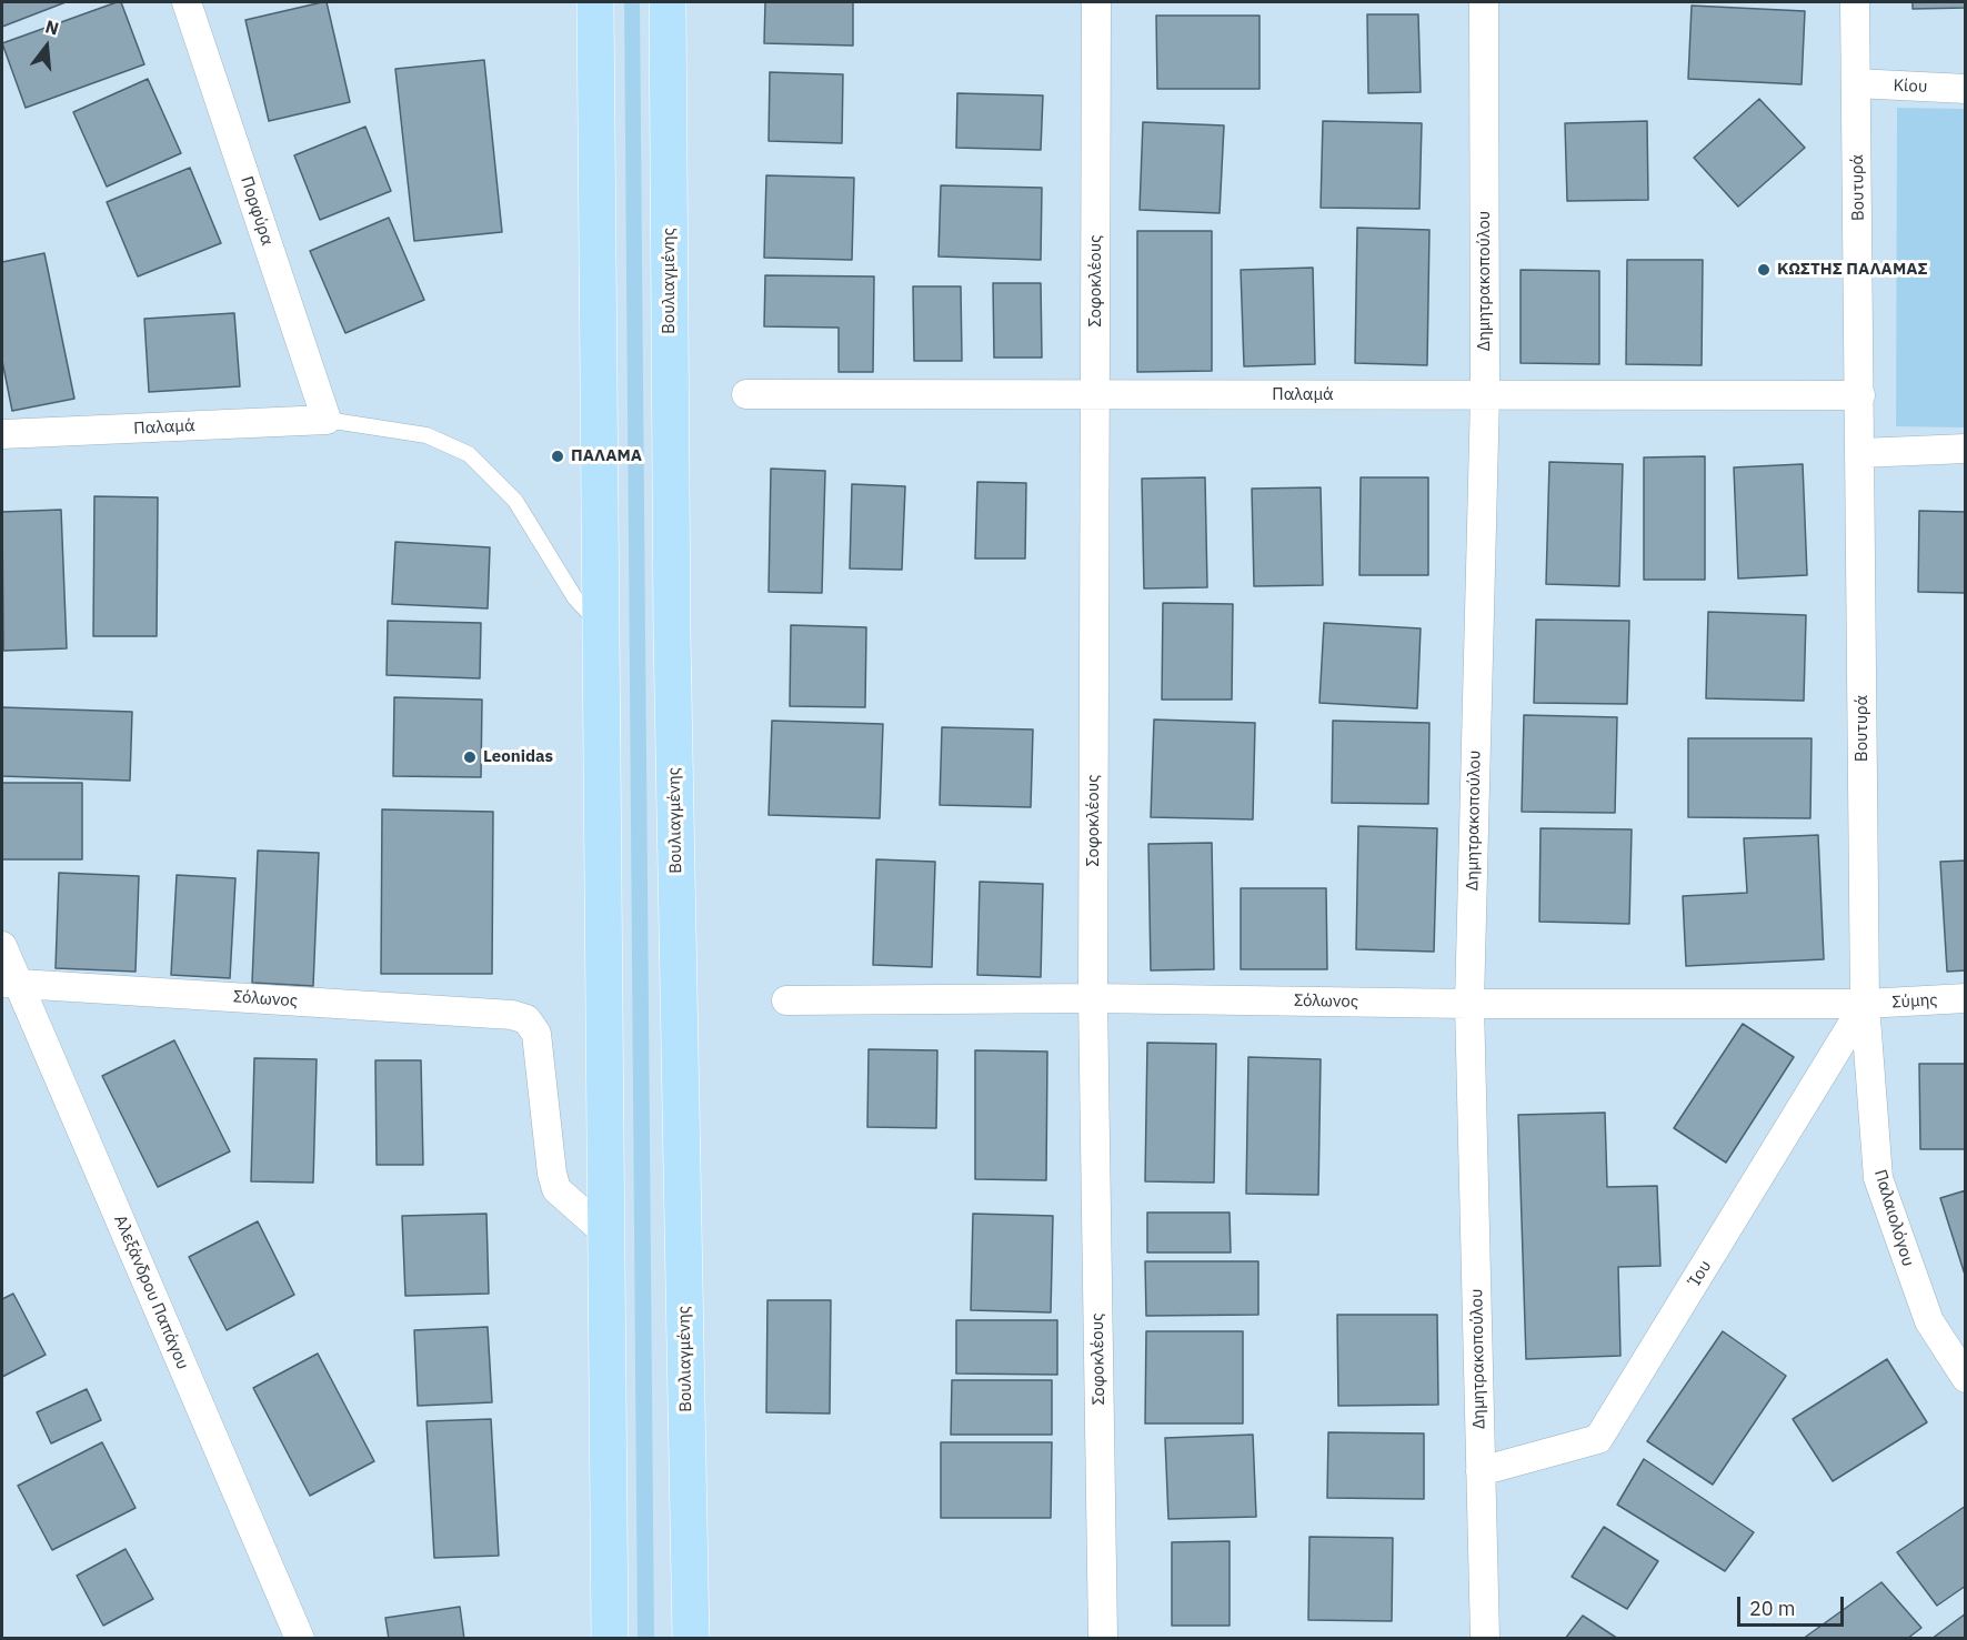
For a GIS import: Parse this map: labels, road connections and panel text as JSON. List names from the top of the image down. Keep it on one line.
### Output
{"streets":{"main road":["Βουλιαγμένης"],"street":["Κίου","Βουτυρά","Πορφύρα","Σοφοκλέους","Δημητρακοπούλου","Παλαμά","Σόλωνος","Σύμης","Παλαιολόγου","Ίου","Αλεξάνδρου Παπάγου"]},"crossings":[["Κίου","Βουτυρά"],["Βουτυρά","Παλαμά"],["Βουτυρά","Σόλωνος"],["Βουτυρά","Σύμης"],["Βουτυρά","Παλαιολόγου"],["Βουτυρά","Ίου"],["Πορφύρα","Παλαμά"],["Σοφοκλέους","Παλαμά"],["Σοφοκλέους","Σόλωνος"],["Δημητρακοπούλου","Παλαμά"],["Δημητρακοπούλου","Σόλωνος"],["Δημητρακοπούλου","Ίου"],["Σόλωνος","Σύμης"],["Σόλωνος","Παλαιολόγου"],["Σόλωνος","Ίου"],["Σόλωνος","Αλεξάνδρου Παπάγου"],["Σύμης","Παλαιολόγου"],["Σύμης","Ίου"],["Παλαιολόγου","Ίου"]],"places":["ΚΩΣΤΗΣ ΠΑΛΑΜΑΣ","ΠΑΛΑΜΑ","Leonidas"],"scale_bar":"20 m","north":"top"}
